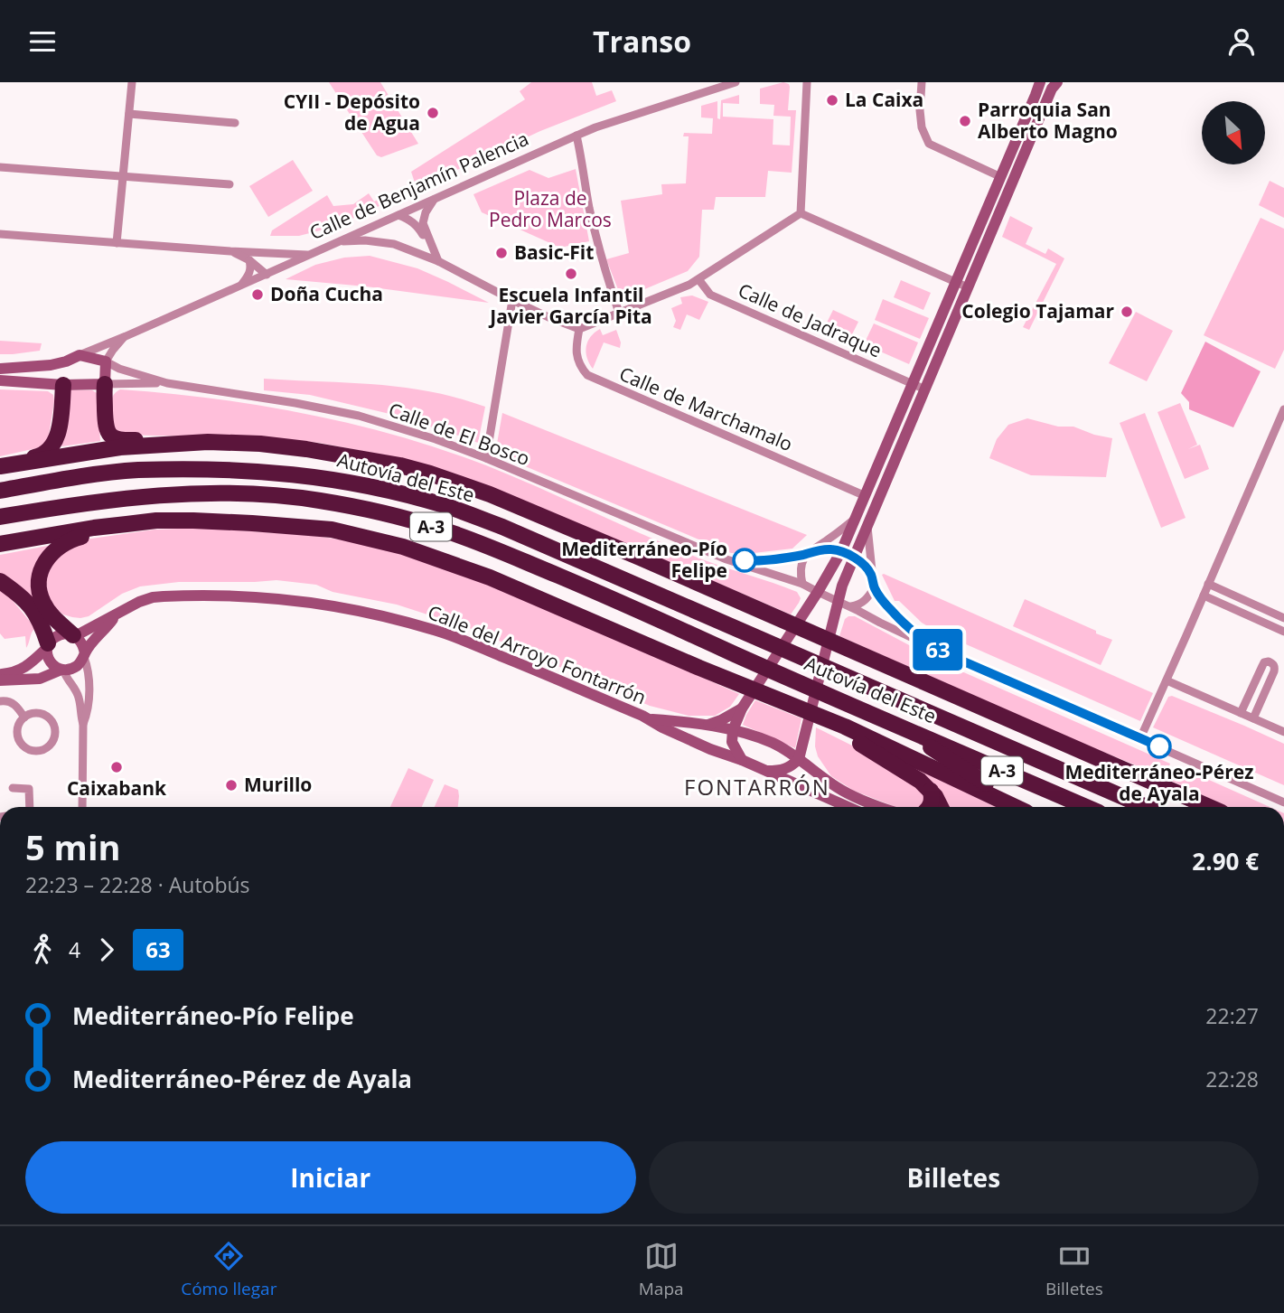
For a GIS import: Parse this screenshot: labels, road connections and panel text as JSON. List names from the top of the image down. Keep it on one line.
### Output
{"streets":{"highway":["Autovía del Este","A-3"],"street":["Calle de Benjamín Palencia","Calle de Jadraque","Calle de Marchamalo","Calle de El Bosco","Calle del Arroyo Fontarrón"]},"crossings":[["Calle de Benjamín Palencia","Calle de El Bosco"]],"districts":["FONTARRÓN"],"parks":["Plaza de Pedro Marcos"],"places":["La Caixa","CYII - Depósito de Agua","Parroquia San Alberto Magno","Basic-Fit","Escuela Infantil Javier García Pita","Doña Cucha","Colegio Tajamar","Mediterráneo-Pío Felipe","Mediterráneo-Pérez de Ayala","Caixabank","Murillo"],"lines":["bus line 63"],"north":"bottom right","page":{"header":"Transo","on_map":"63","heading":["5 min","22:23 – 22:28 · Autobús","2.90 €"],"legs":["4","63"],"list":[{"name":"Mediterráneo-Pío Felipe","value":"22:27"},{"name":"Mediterráneo-Pérez de Ayala","value":"22:28"}],"buttons":["Iniciar","Billetes"],"tabs":["Cómo llegar","Mapa","Billetes"]}}
